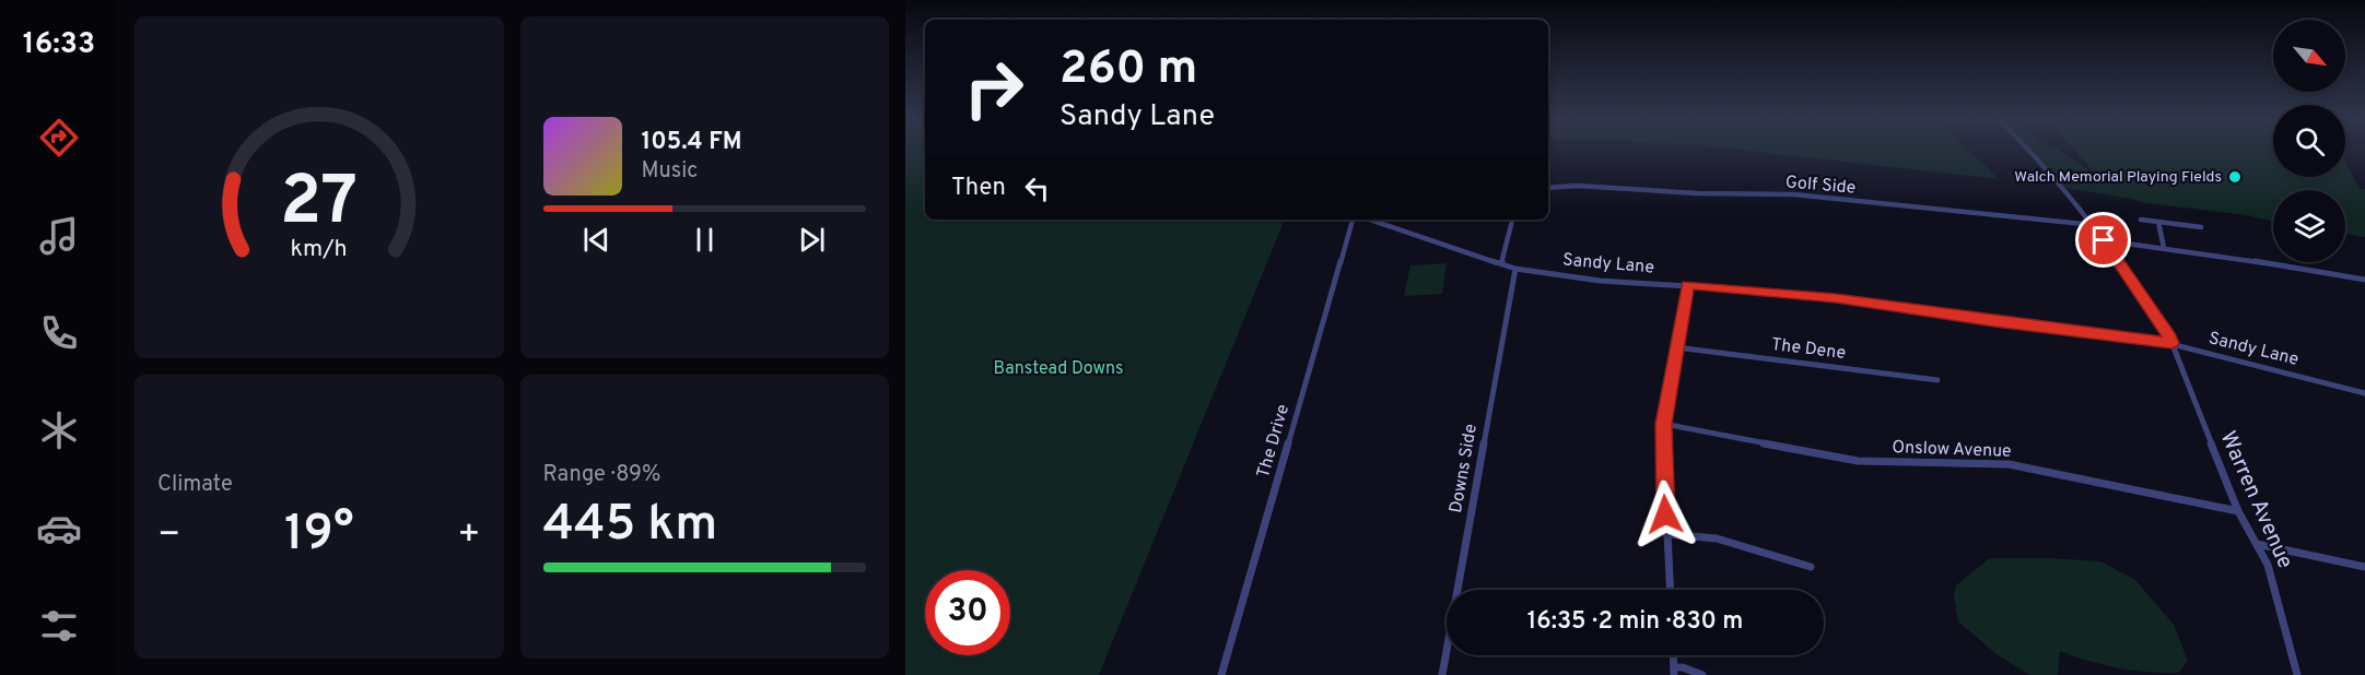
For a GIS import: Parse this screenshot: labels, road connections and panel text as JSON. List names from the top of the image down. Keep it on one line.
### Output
{"streets":{"street":["Golf Side","Sandy Lane","The Dene","The Drive","Onslow Avenue","Downs Side","Warren Avenue"]},"crossings":[["Golf Side","Warren Avenue"],["Sandy Lane","Downs Side"],["Sandy Lane","Warren Avenue"],["Onslow Avenue","Warren Avenue"]],"parks":["Banstead Downs"],"places":["Walch Memorial Playing Fields"],"north":"bottom right","page":{"tabs":"16:33","turn":["260 m","Sandy Lane"],"song":["105.4 FM","Music"],"then":"Then","tile":["Climate",["Range · 89%","445 km"]],"heat":["−","19°","+"],"limit":"30","trip":"16:35 · 2 min · 830 m","gauge":["27","km/h"]}}
